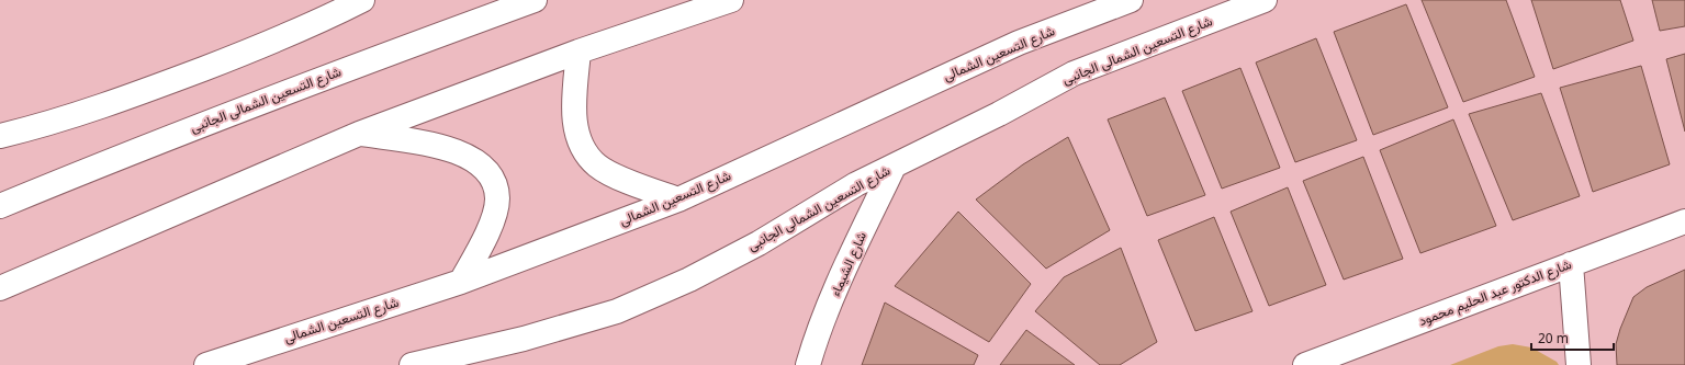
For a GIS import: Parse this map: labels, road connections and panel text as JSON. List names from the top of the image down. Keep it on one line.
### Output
{"streets":{"street":["شارع التسعين الشمالى الجانبى","شارع التسعين الشمالى","شارع الشيماء","شارع الدكتور عبد الحليم محمود"]},"crossings":[["شارع التسعين الشمالى الجانبى","شارع الشيماء"]],"scale_bar":"20 m"}
